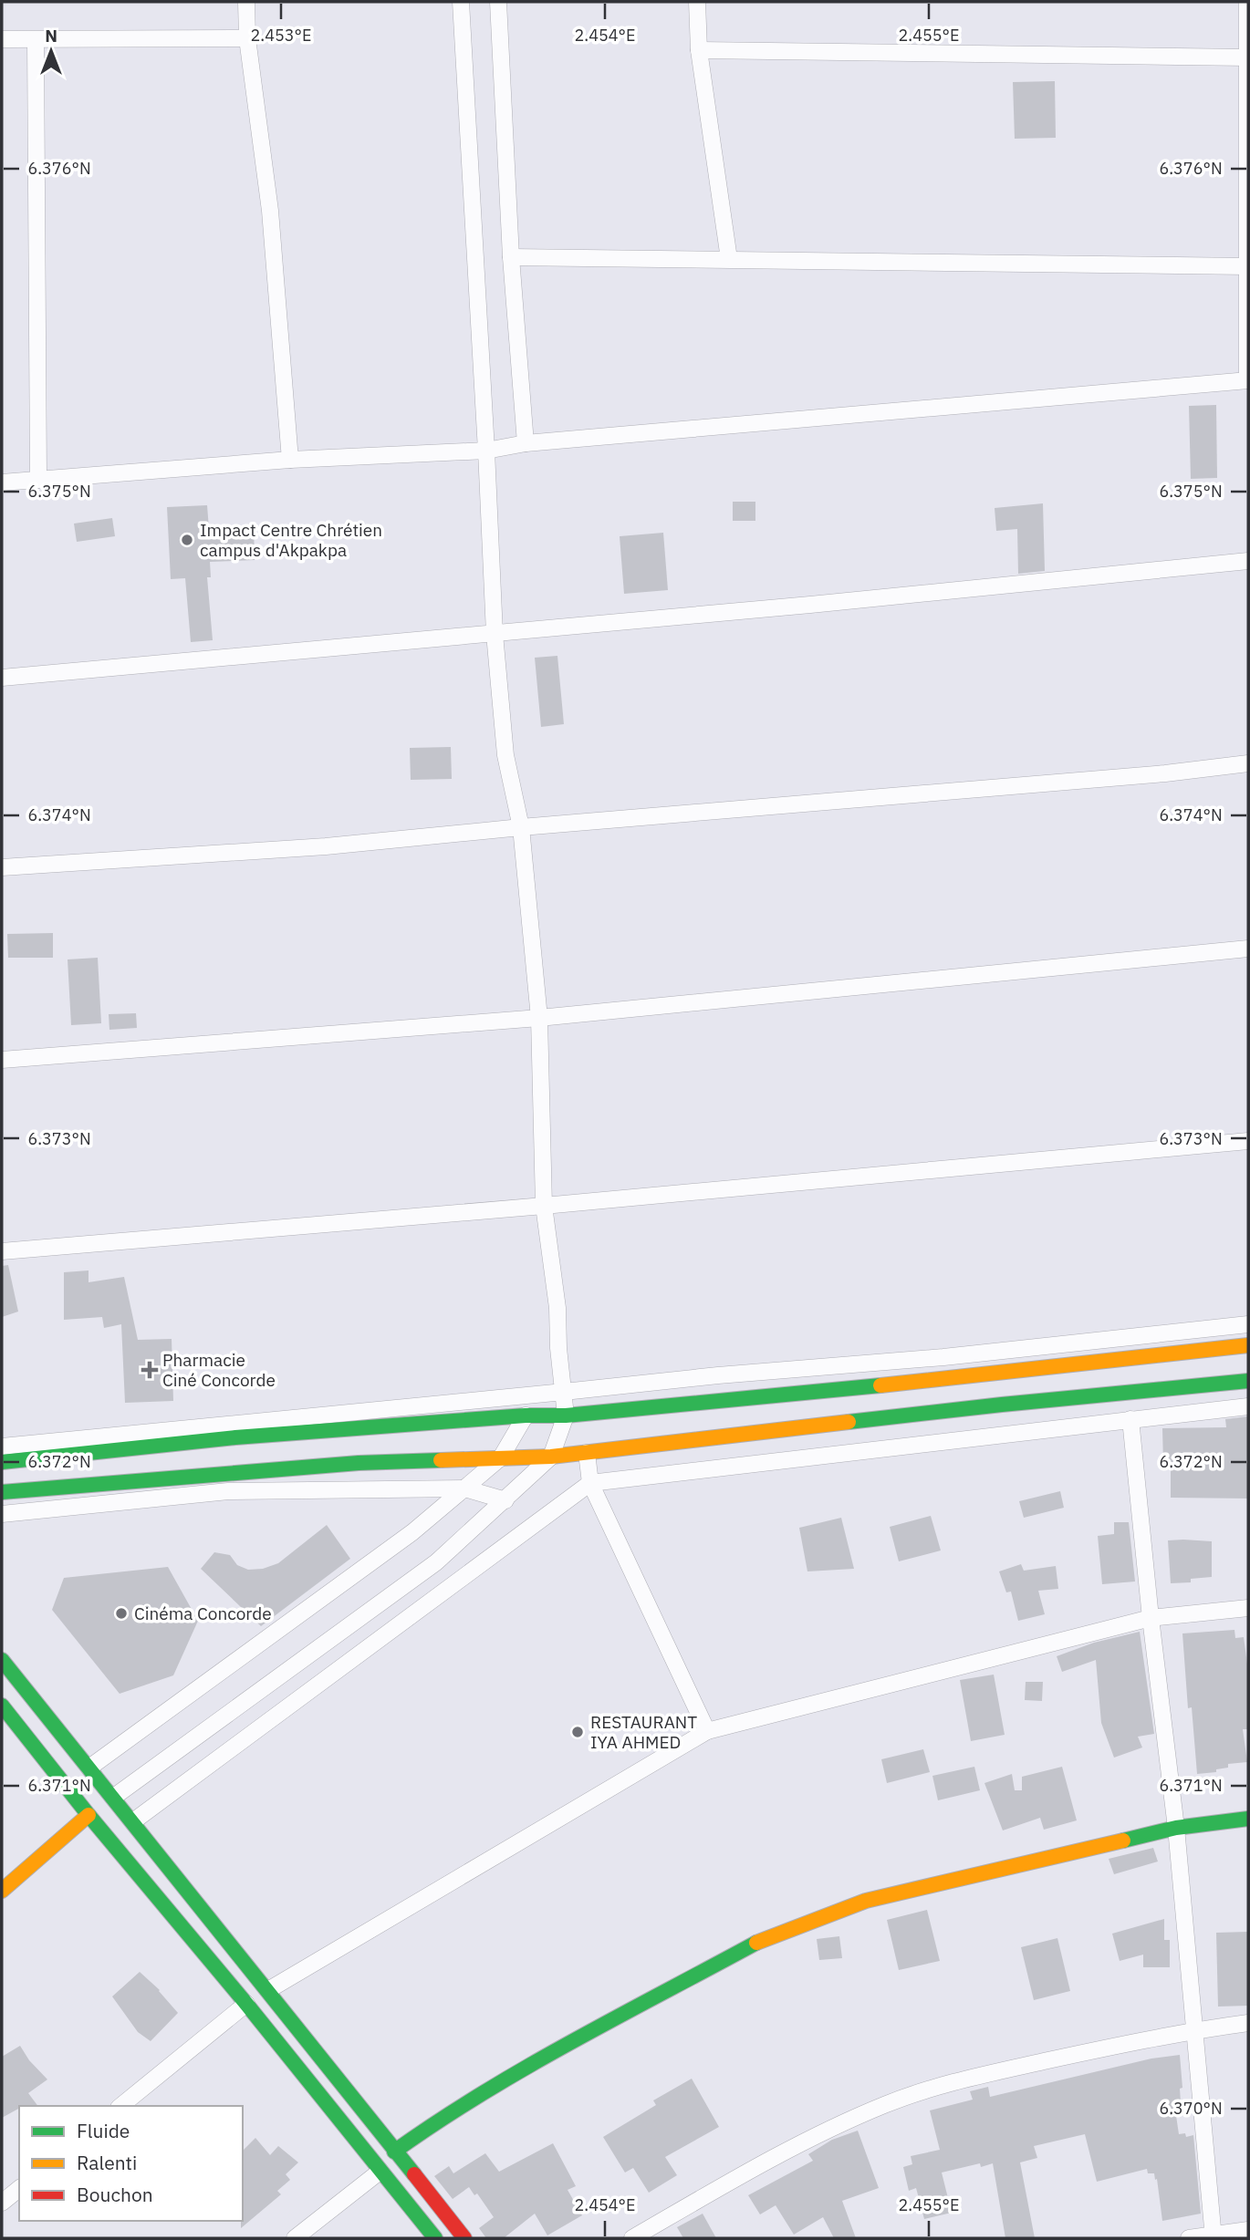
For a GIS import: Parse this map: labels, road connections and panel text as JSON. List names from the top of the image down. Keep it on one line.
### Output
{"places":{"other":["Impact Centre Chrétien campus d'Akpakpa","Cinéma Concorde","RESTAURANT IYA AHMED"],"health":["Pharmacie Ciné Concorde"]},"legend":["Fluide","Ralenti","Bouchon"],"north":"top","coordinates":["2.453°E","2.454°E","2.455°E","6.376°N","6.375°N","6.374°N","6.373°N","6.372°N","6.371°N","6.370°N"]}
